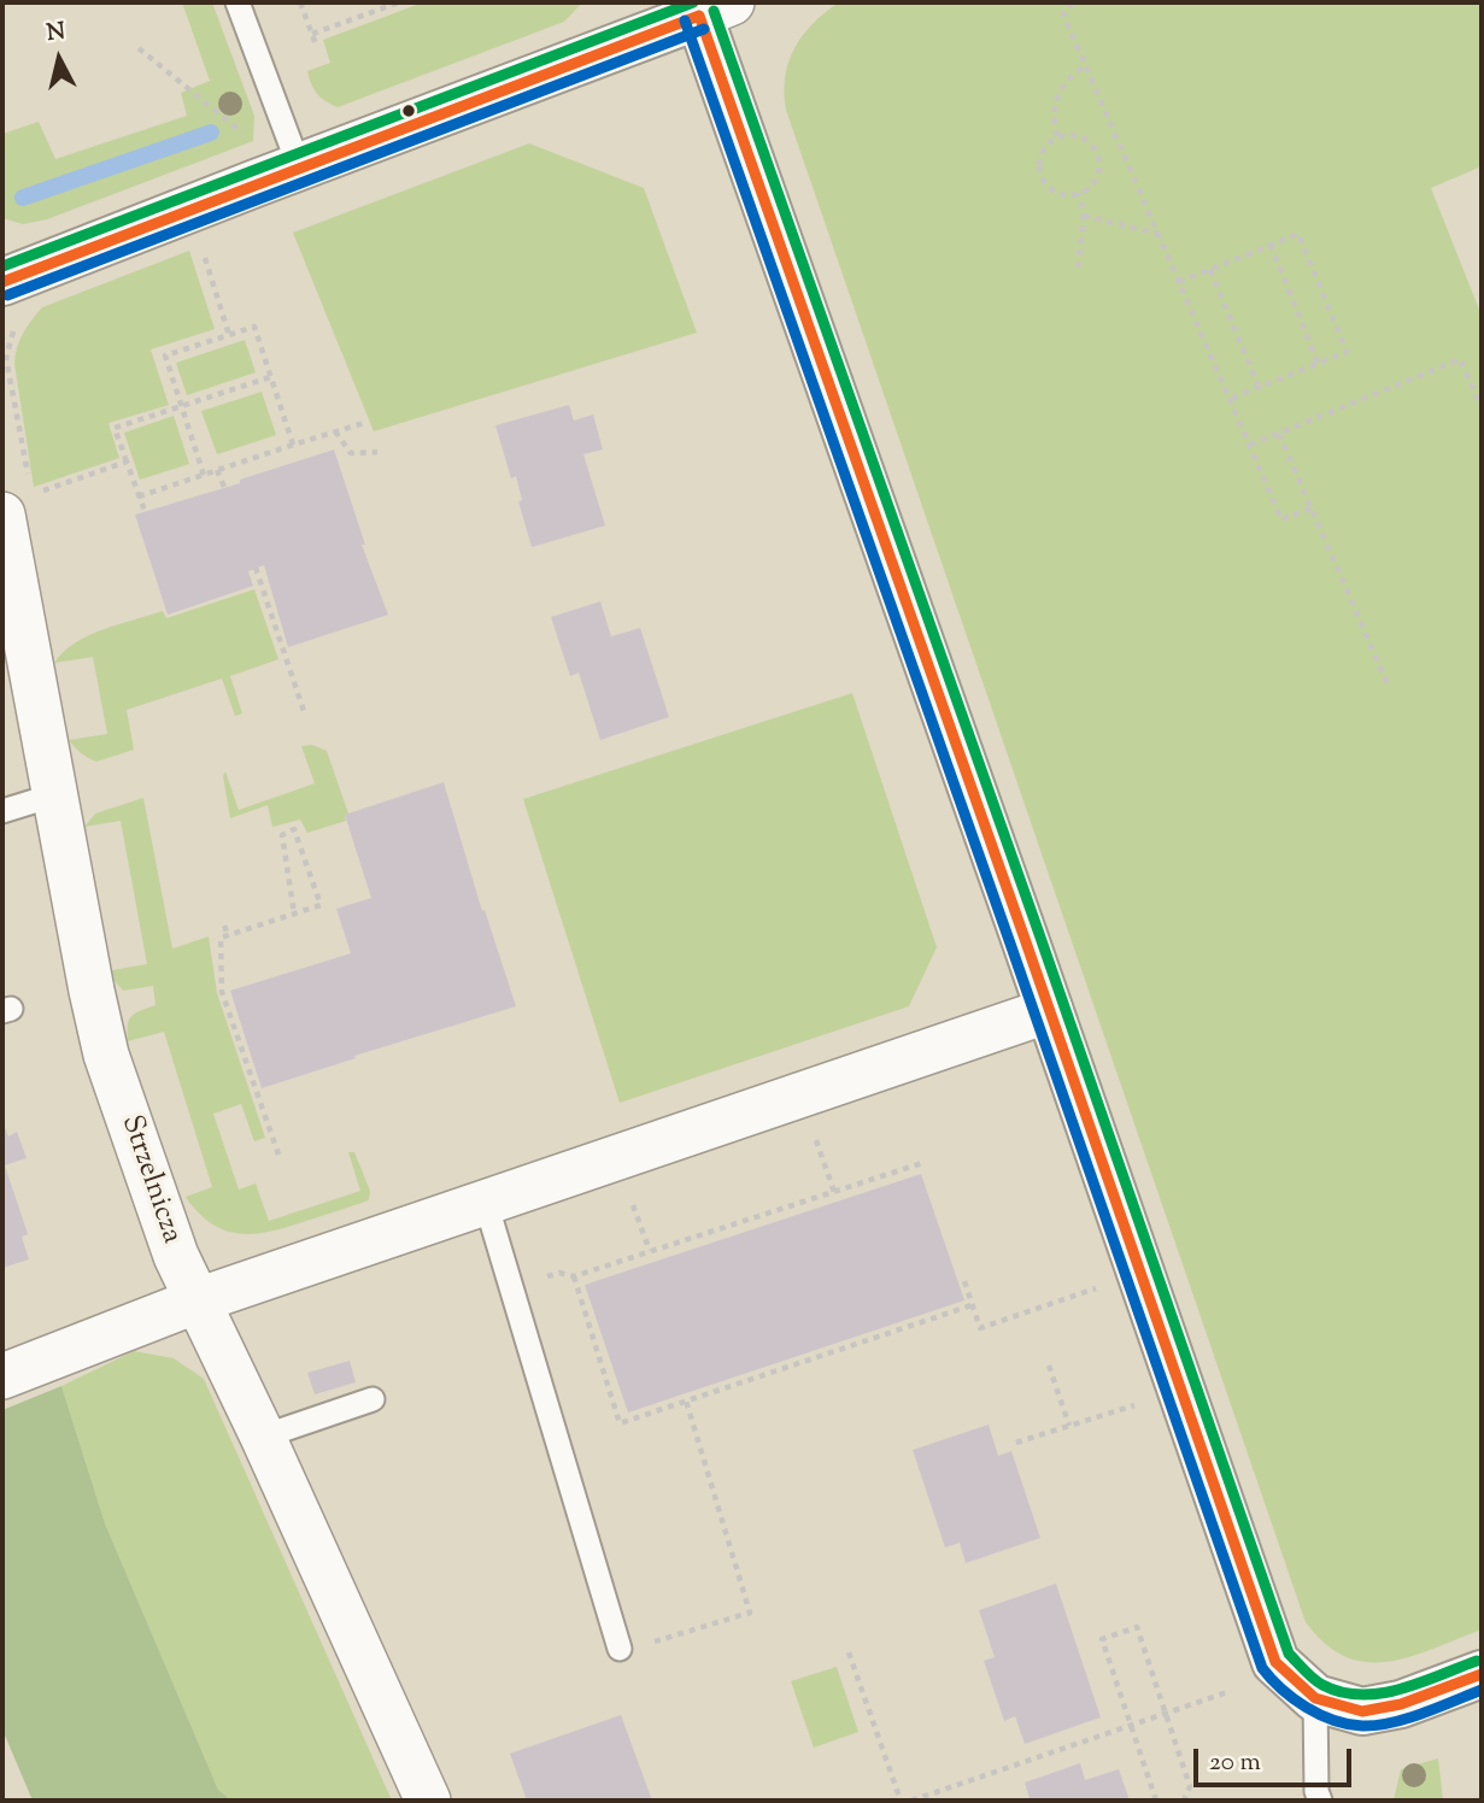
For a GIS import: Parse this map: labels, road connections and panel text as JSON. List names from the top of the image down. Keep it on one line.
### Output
{"streets":{"street":["Strzelnicza"]},"scale_bar":"20 m","north":"top"}
